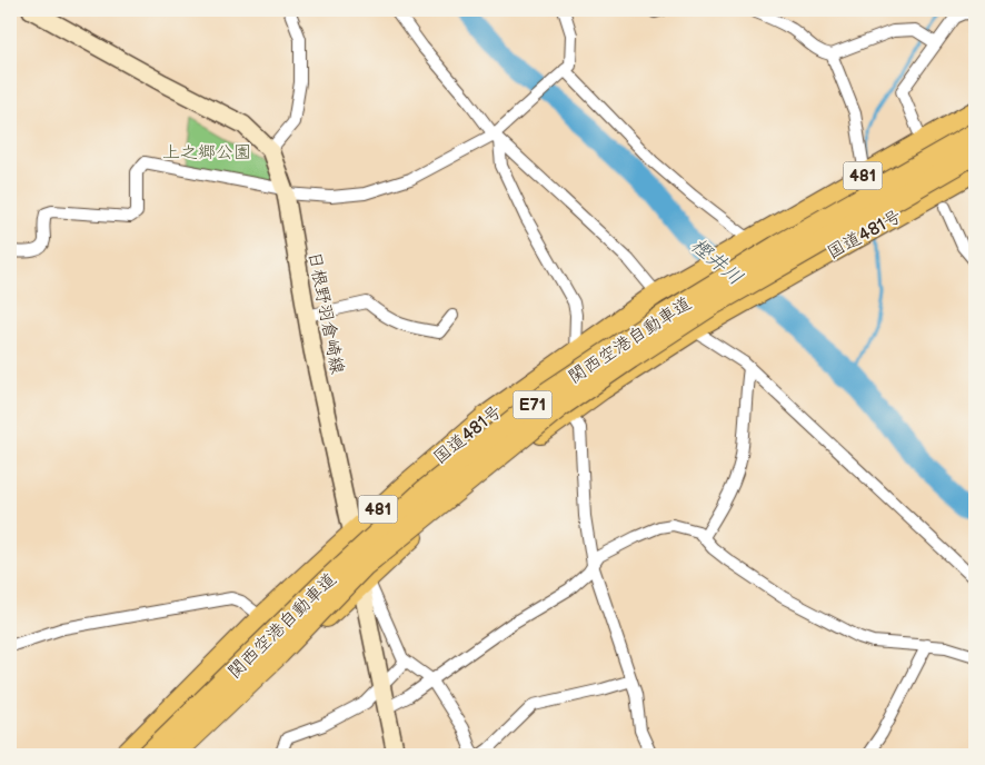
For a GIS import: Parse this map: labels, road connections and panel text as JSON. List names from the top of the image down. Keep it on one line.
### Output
{"streets":{"highway":["481","国道481号","関西空港自動車道","E71"],"main road":["日根野羽倉崎線"]},"crossings":[["国道481号","日根野羽倉崎線"]],"water":["樫井川"],"parks":["上之郷公園"]}
